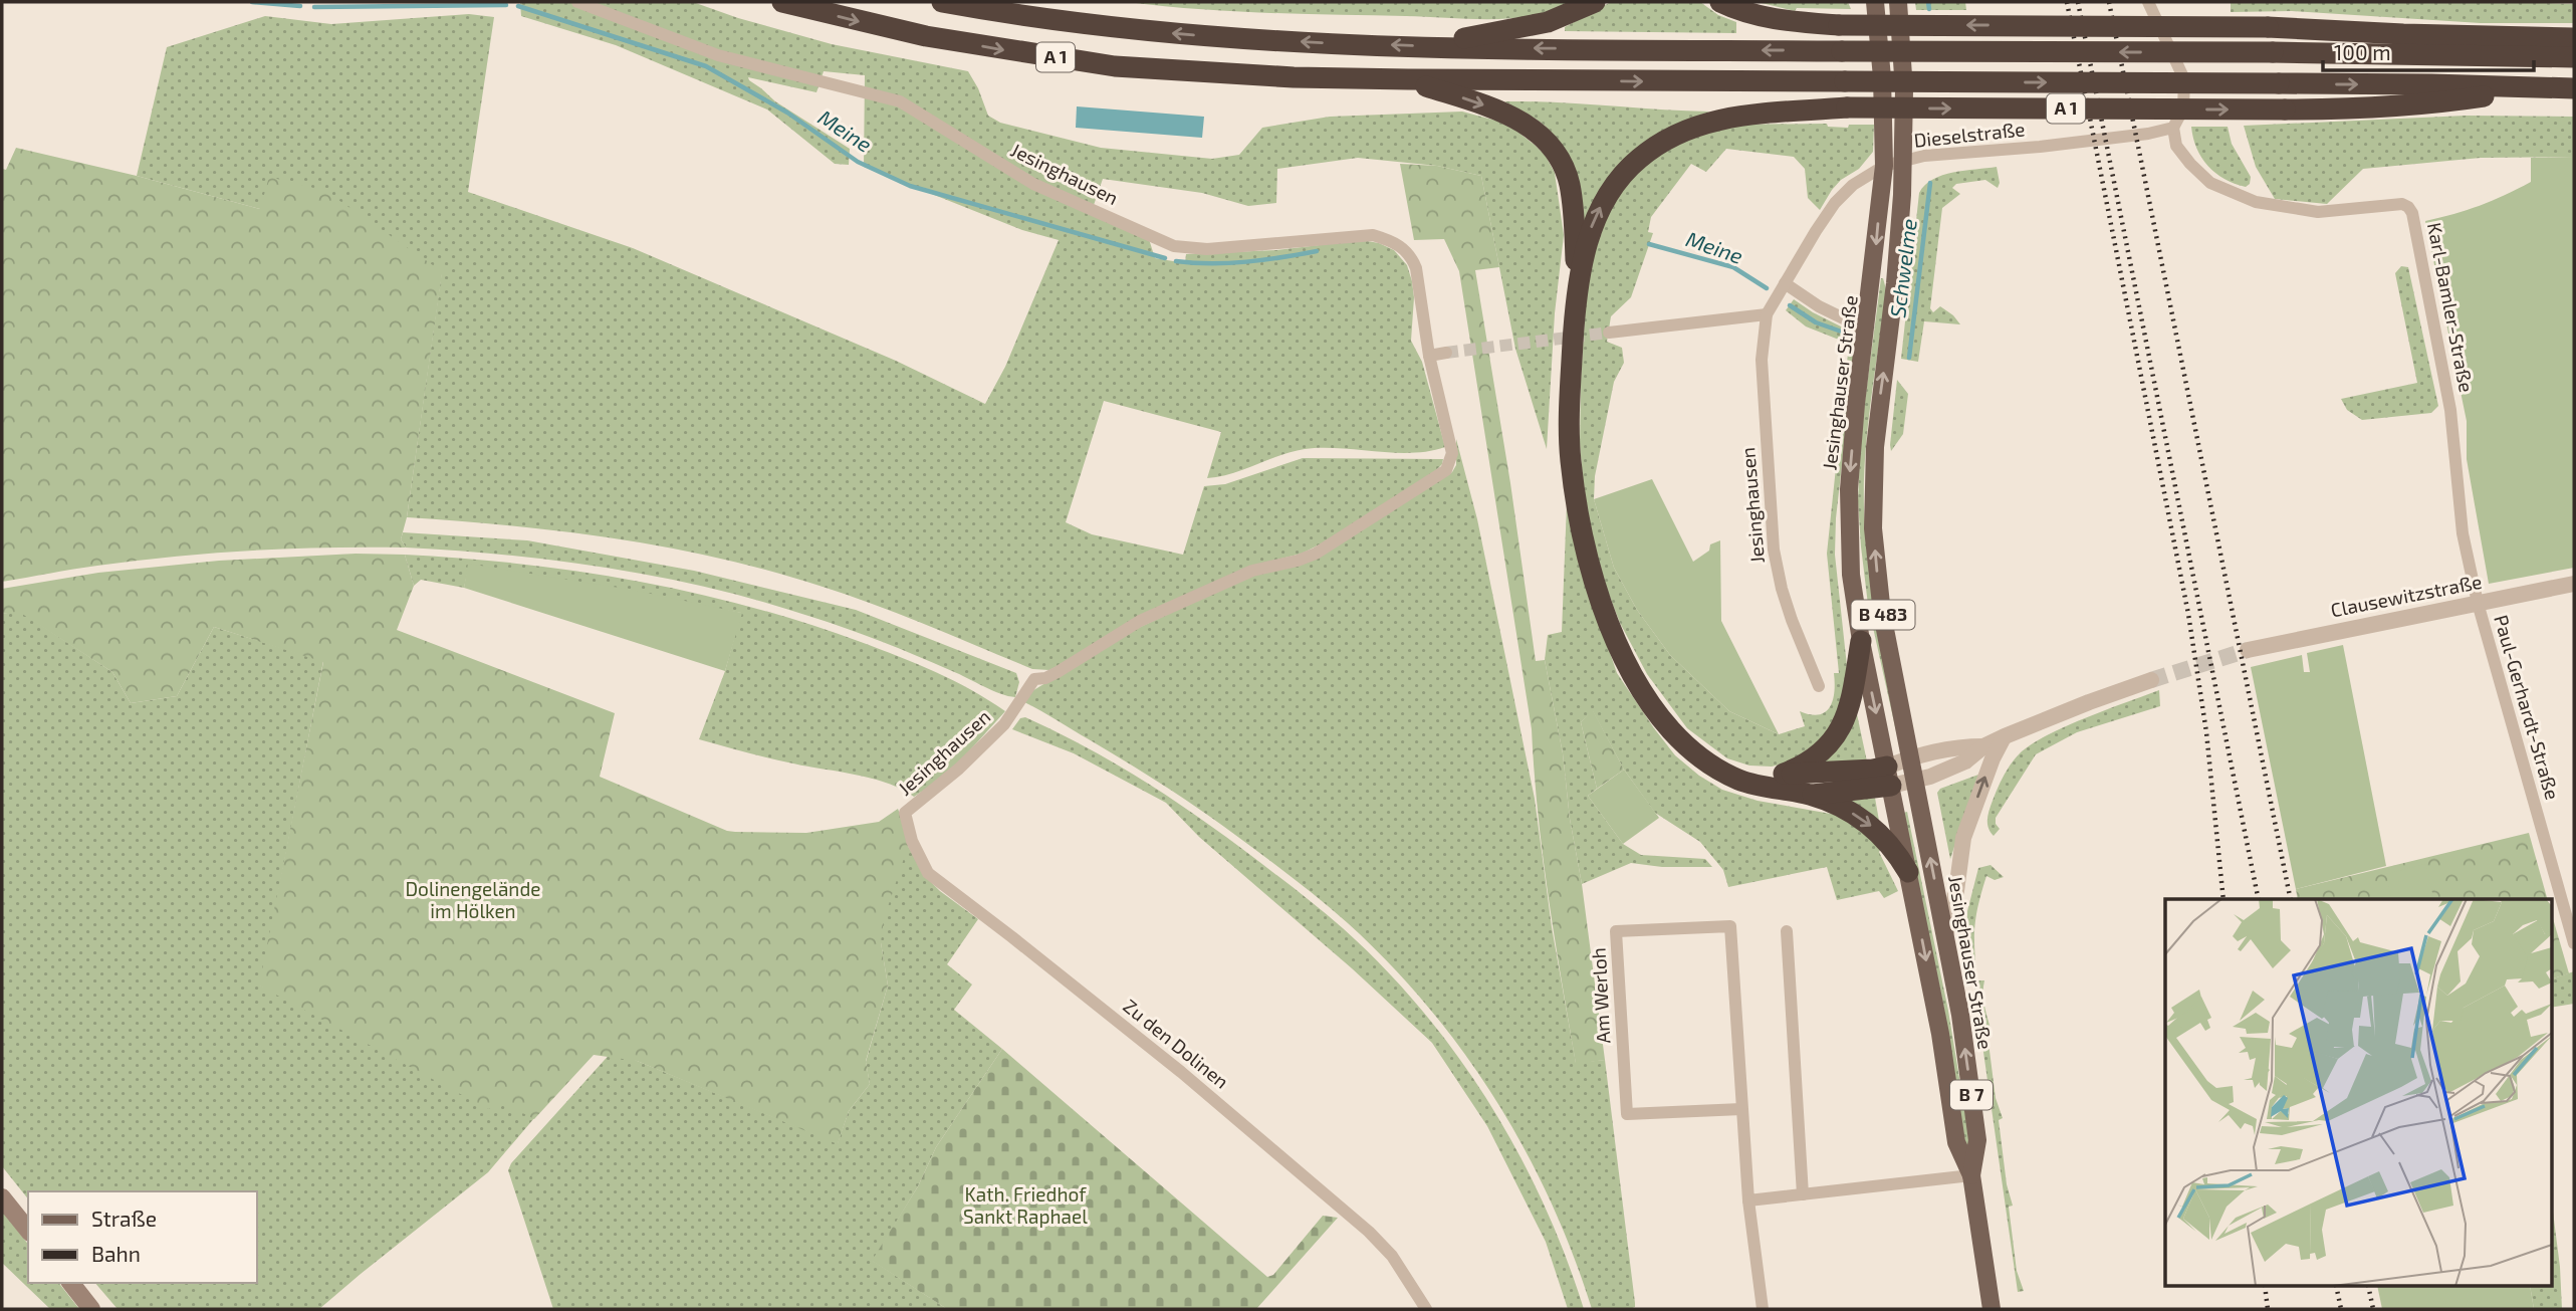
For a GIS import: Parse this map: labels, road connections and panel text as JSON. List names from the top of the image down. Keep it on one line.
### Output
{"streets":{"highway":["A 1"],"main road":["Jesinghauser Straße","B 483","B 7"],"street":["Dieselstraße","Jesinghausen","Karl-Bamler-Straße","Clausewitzstraße","Paul-Gerhardt-Straße","Am Werloh","Zu den Dolinen"]},"crossings":[["Dieselstraße","Jesinghausen"],["Dieselstraße","Karl-Bamler-Straße"],["Dieselstraße","Jesinghauser Straße"],["Jesinghausen","Jesinghauser Straße"],["Jesinghausen","Zu den Dolinen"],["Karl-Bamler-Straße","Clausewitzstraße"],["Karl-Bamler-Straße","Paul-Gerhardt-Straße"],["Clausewitzstraße","Paul-Gerhardt-Straße"]],"water":["Meine","Schwelme"],"parks":["Dolinengelände im Hölken","Kath. Friedhof Sankt Raphael"],"legend":["Straße","Bahn"],"scale_bar":"100 m"}
